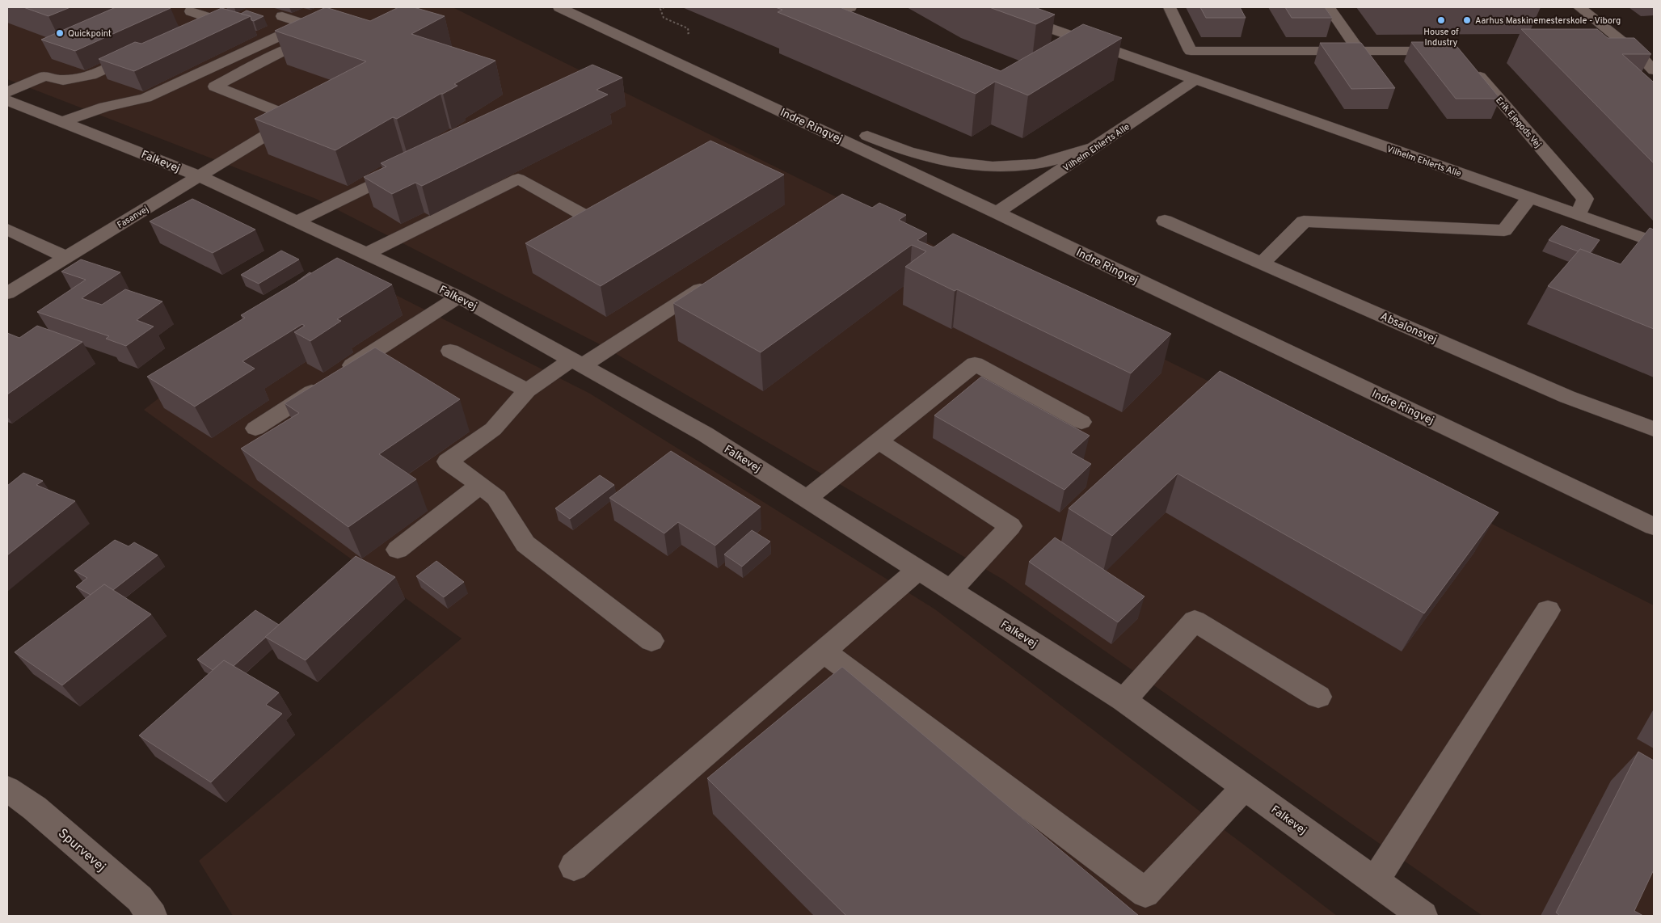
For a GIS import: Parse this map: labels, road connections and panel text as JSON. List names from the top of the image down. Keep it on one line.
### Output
{"streets":{"street":["Erik Ejegods Vej","Indre Ringvej","Vilhelm Ehlerts Alle","Falkevej","Fasanvej","Absalonsvej","Spurvevej"]},"crossings":[["Erik Ejegods Vej","Vilhelm Ehlerts Alle"],["Indre Ringvej","Vilhelm Ehlerts Alle"],["Falkevej","Fasanvej"]],"places":["House of Industry","Aarhus Maskinemesterskole - Viborg","Quickpoint"]}
